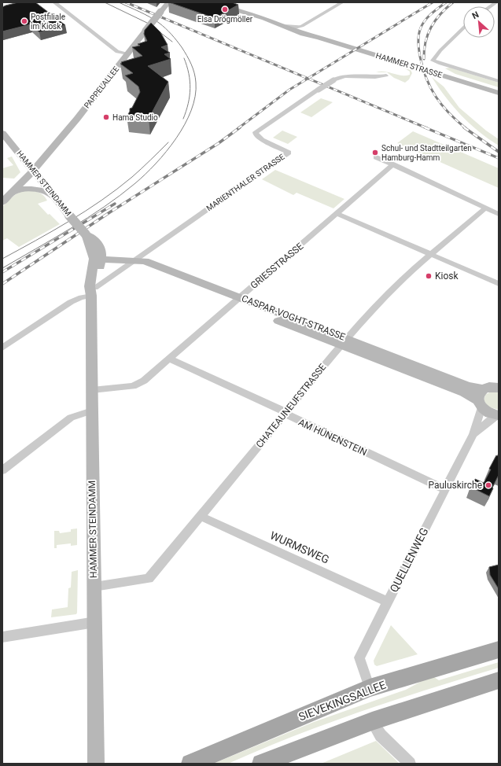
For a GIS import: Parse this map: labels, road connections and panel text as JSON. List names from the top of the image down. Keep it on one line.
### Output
{"streets":{"main road":["HAMMER STRASSE","PAPPELALLEE","HAMMER STEINDAMM","CASPAR-VOGHT-STRASSE","SIEVEKINGSALLEE"],"street":["MARIENTHALER STRASSE","GRIESSTRASSE","CHATEAUNEUFSTRASSE","AM HÜNENSTEIN","WURMSWEG","QUELLENWEG"]},"crossings":[["PAPPELALLEE","HAMMER STEINDAMM"],["MARIENTHALER STRASSE","HAMMER STEINDAMM"],["MARIENTHALER STRASSE","CASPAR-VOGHT-STRASSE"],["HAMMER STEINDAMM","GRIESSTRASSE"],["HAMMER STEINDAMM","CASPAR-VOGHT-STRASSE"],["HAMMER STEINDAMM","CHATEAUNEUFSTRASSE"],["GRIESSTRASSE","CASPAR-VOGHT-STRASSE"],["GRIESSTRASSE","AM HÜNENSTEIN"],["CASPAR-VOGHT-STRASSE","CHATEAUNEUFSTRASSE"],["CASPAR-VOGHT-STRASSE","QUELLENWEG"],["CHATEAUNEUFSTRASSE","AM HÜNENSTEIN"],["CHATEAUNEUFSTRASSE","WURMSWEG"],["AM HÜNENSTEIN","QUELLENWEG"],["WURMSWEG","QUELLENWEG"],["QUELLENWEG","SIEVEKINGSALLEE"]],"places":["Elsa Drögmöller","Postfiliale im Kiosk","Hama Studio","Schul- und Stadtteilgarten Hamburg-Hamm","Kiosk","Pauluskirche"],"north":"top left"}
